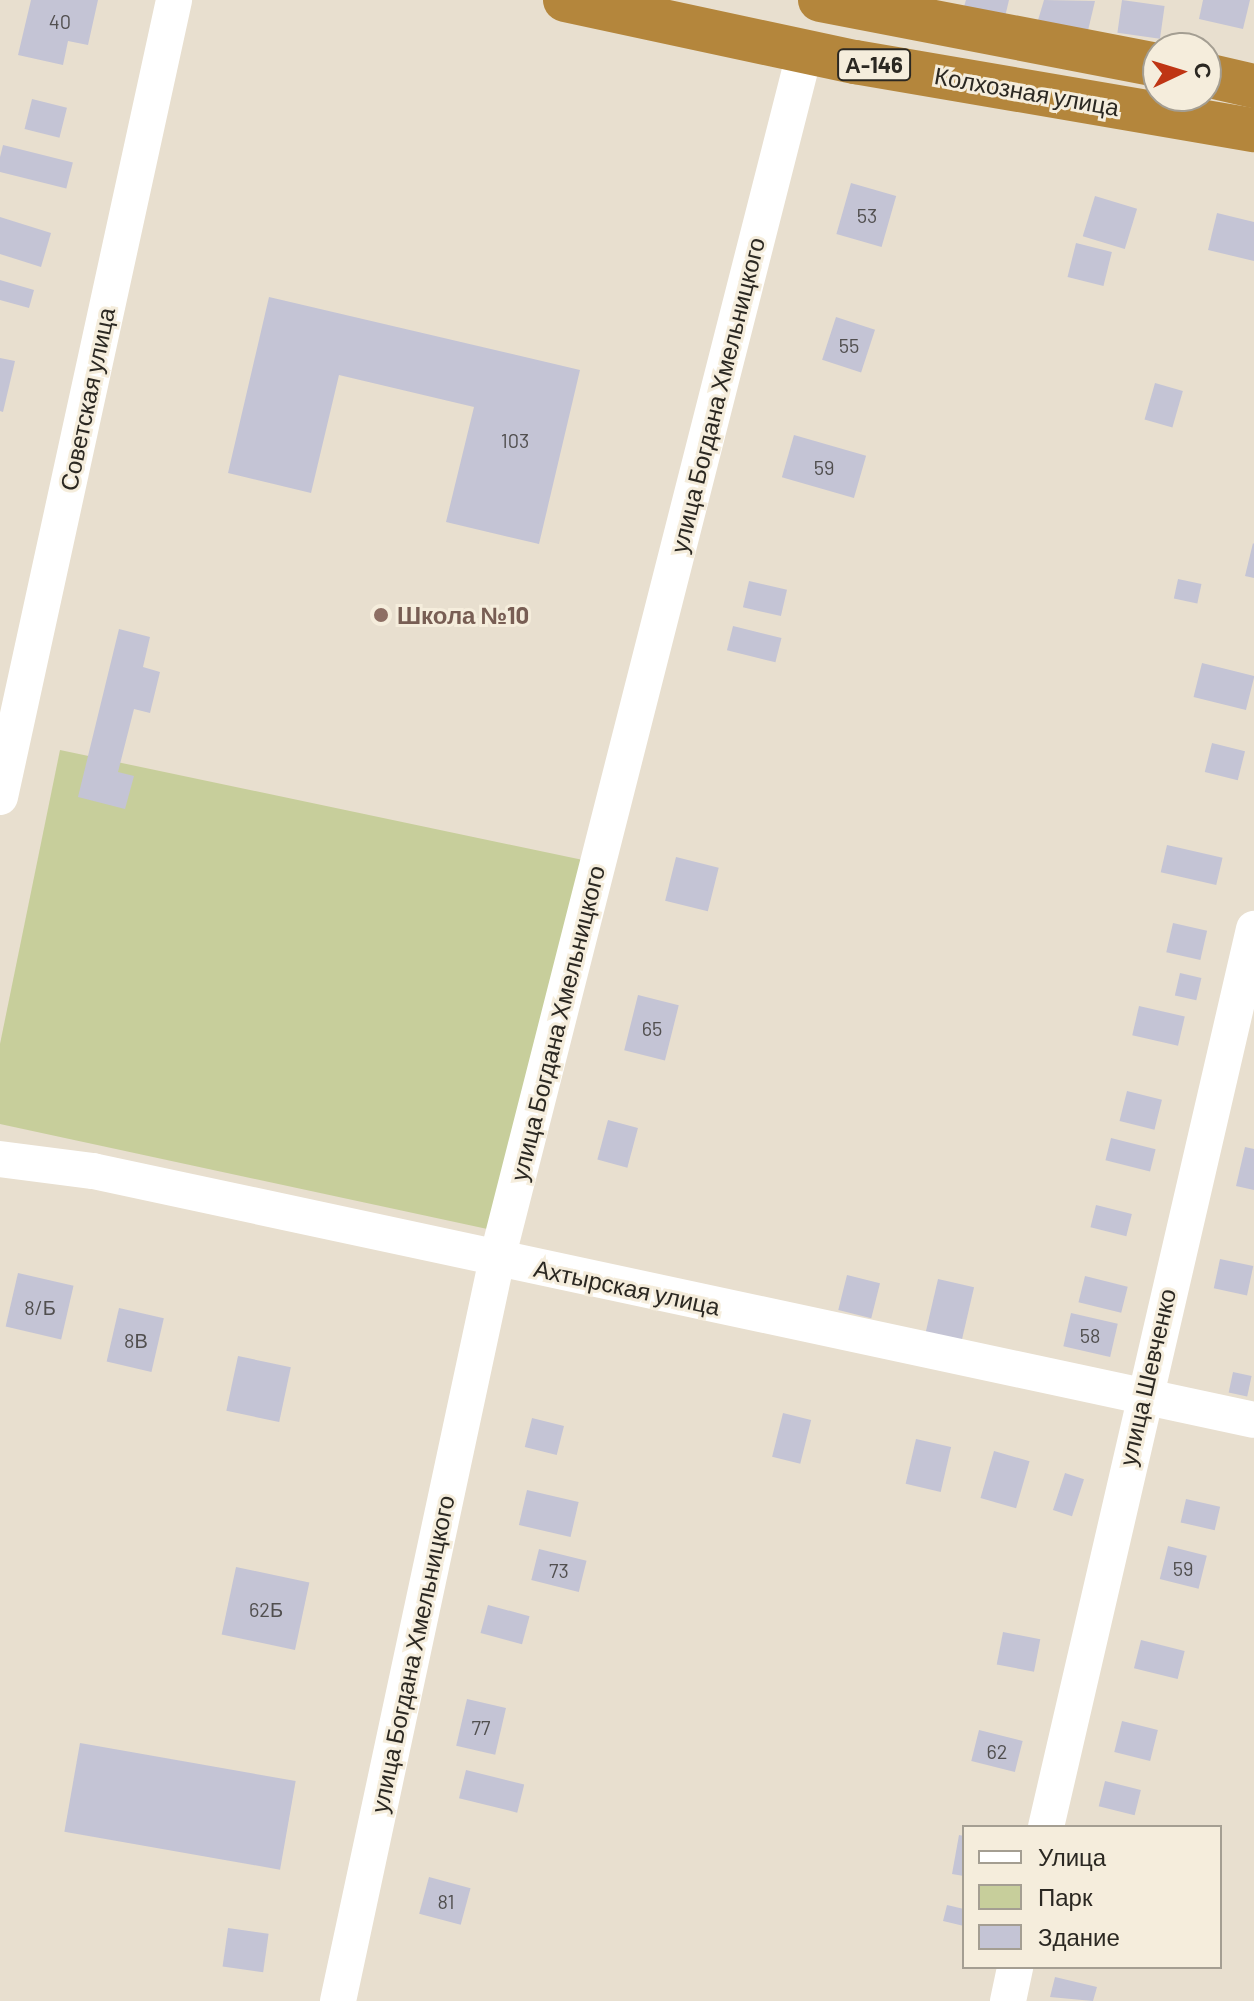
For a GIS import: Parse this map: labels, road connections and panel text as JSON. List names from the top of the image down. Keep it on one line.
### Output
{"streets":{"highway":["А-146","Колхозная улица"],"street":["улица Богдана Хмельницкого","Советская улица","Ахтырская улица","улица Шевченко"]},"crossings":[["Колхозная улица","улица Богдана Хмельницкого"],["улица Богдана Хмельницкого","Ахтырская улица"],["Ахтырская улица","улица Шевченко"]],"places":["Школа №10"],"house_numbers":["40","53","55","103","59","65","8/Б","58","8В","59","73","62Б","77","62","81"],"legend":["Улица","Парк","Здание"],"north":"right"}
